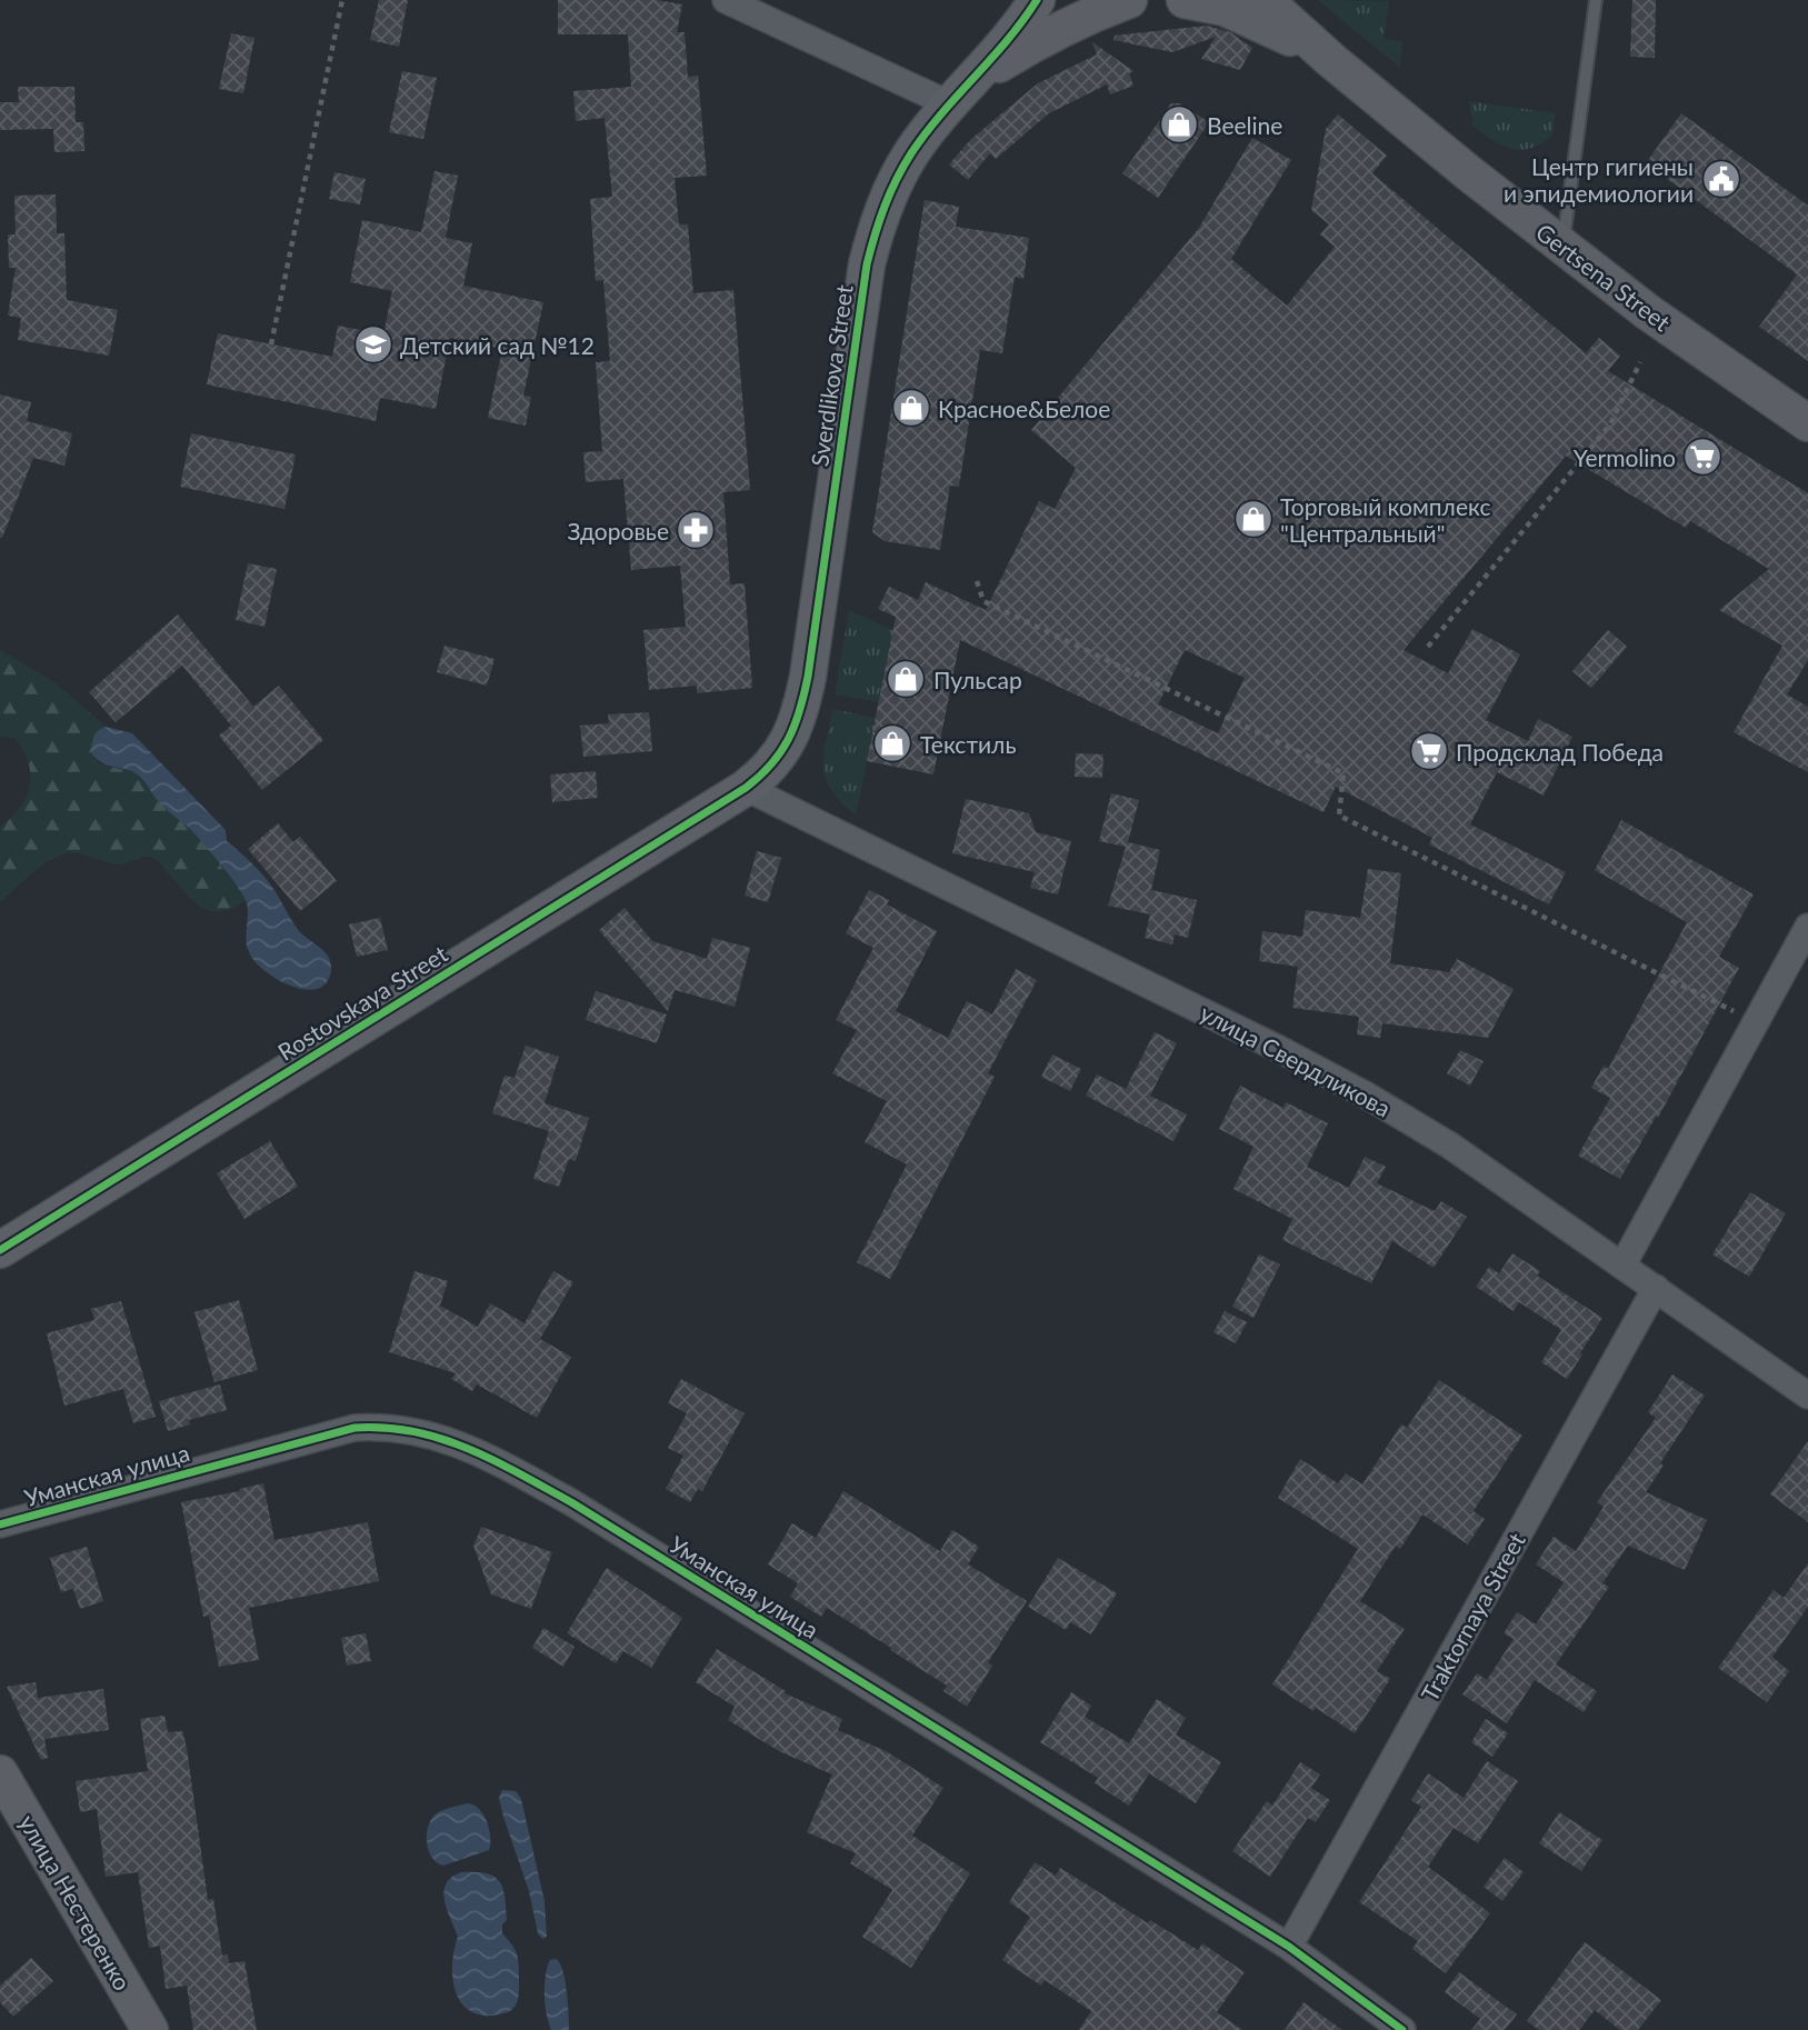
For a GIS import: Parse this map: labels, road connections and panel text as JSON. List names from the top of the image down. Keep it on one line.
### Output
{"streets":{"street":["Gertsena Street","Sverdlikova Street","Rostovskaya Street","улица Свердликова","Уманская улица","Traktornaya Street","улица Нестеренко"]},"crossings":[["Sverdlikova Street","Rostovskaya Street"],["Sverdlikova Street","улица Свердликова"],["Rostovskaya Street","улица Свердликова"],["улица Свердликова","Traktornaya Street"],["Уманская улица","Traktornaya Street"]],"places":{"shop":["Beeline","Красное&Белое","Торговый комплекс \"Центральный\"","Пульсар","Текстиль"],"public building":["Центр гигиены и эпидемиологии"],"school or university":["Детский сад №12"],"supermarket":["Yermolino","Продсклад Победа"],"pharmacy":["Здоровье"]}}
